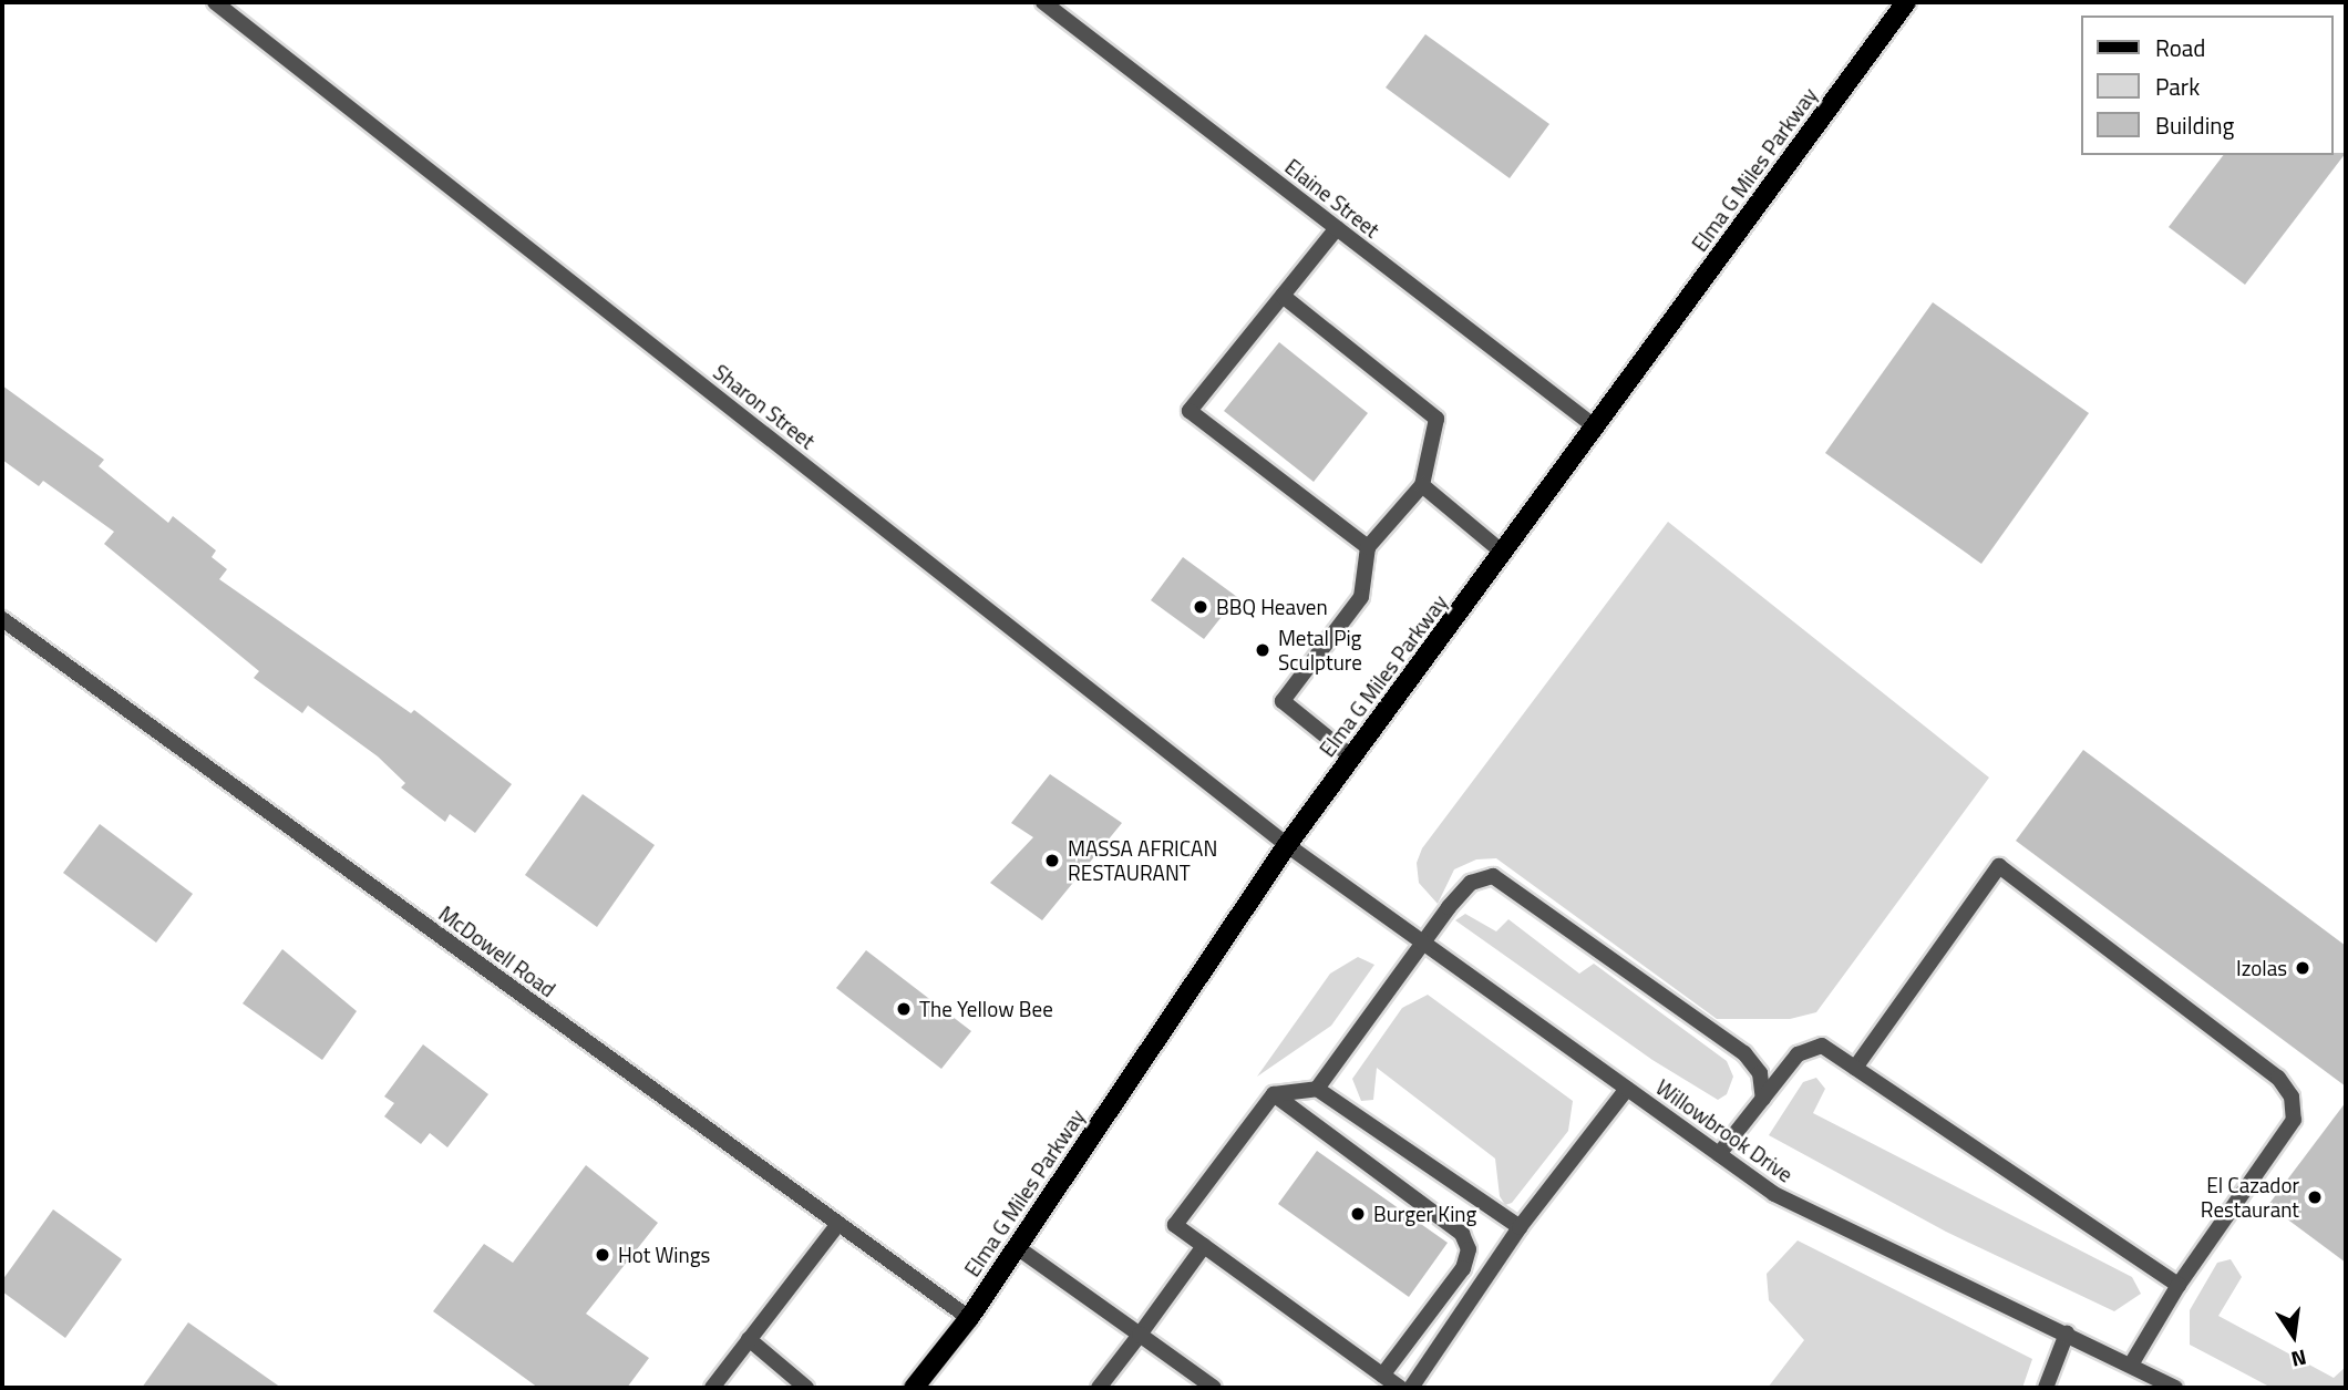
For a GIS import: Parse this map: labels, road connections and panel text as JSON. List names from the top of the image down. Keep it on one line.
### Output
{"streets":{"main road":["Elma G Miles Parkway"],"street":["Elaine Street","Sharon Street","McDowell Road","Willowbrook Drive"]},"crossings":[["Elma G Miles Parkway","Elaine Street"],["Elma G Miles Parkway","Sharon Street"],["Elma G Miles Parkway","McDowell Road"],["Elma G Miles Parkway","Willowbrook Drive"],["Sharon Street","Willowbrook Drive"]],"places":["BBQ Heaven","Metal Pig Sculpture","MASSA AFRICAN RESTAURANT","Izolas","The Yellow Bee","El Cazador Restaurant","Burger King","Hot Wings"],"legend":["Road","Park","Building"],"north":"bottom"}
